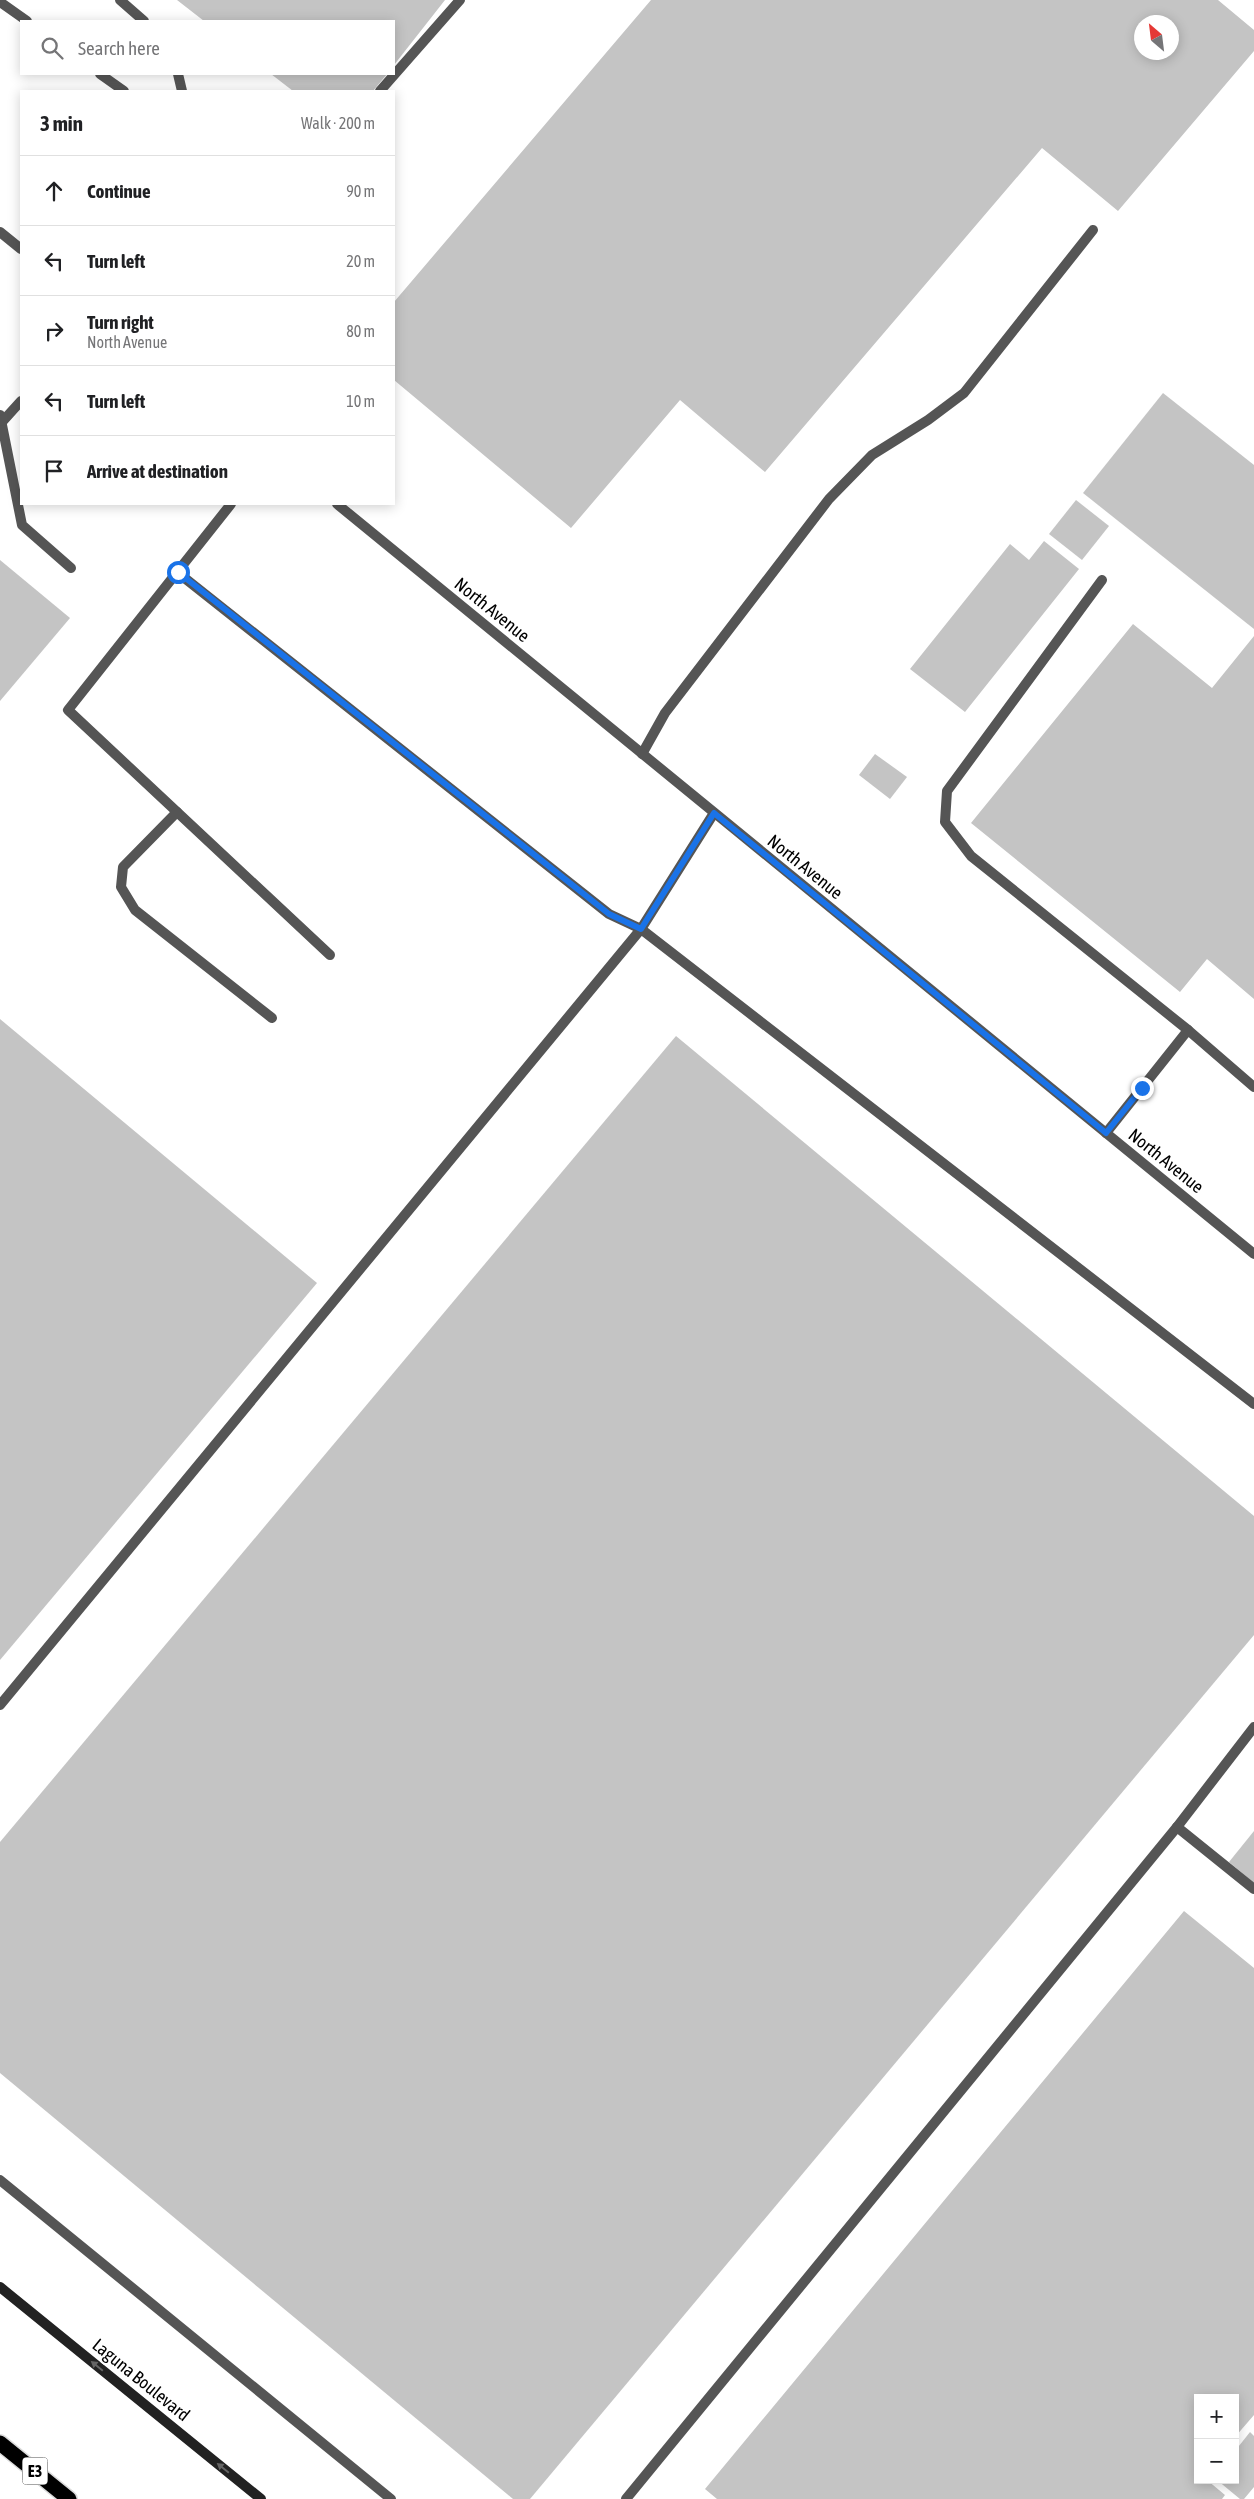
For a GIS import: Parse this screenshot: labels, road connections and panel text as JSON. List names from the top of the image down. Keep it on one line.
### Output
{"streets":{"highway":["E3"],"main road":["Laguna Boulevard"],"street":["North Avenue"]},"one_way":["Laguna Boulevard"],"north":"top left","page":{"search":"Search here","heading":["3 min","Walk · 200 m"],"list":[["Continue","90 m"],["Turn left","20 m"],["Turn right","North Avenue","80 m"],["Turn left","10 m"],"Arrive at destination"],"map_buttons":["+","−"]}}
